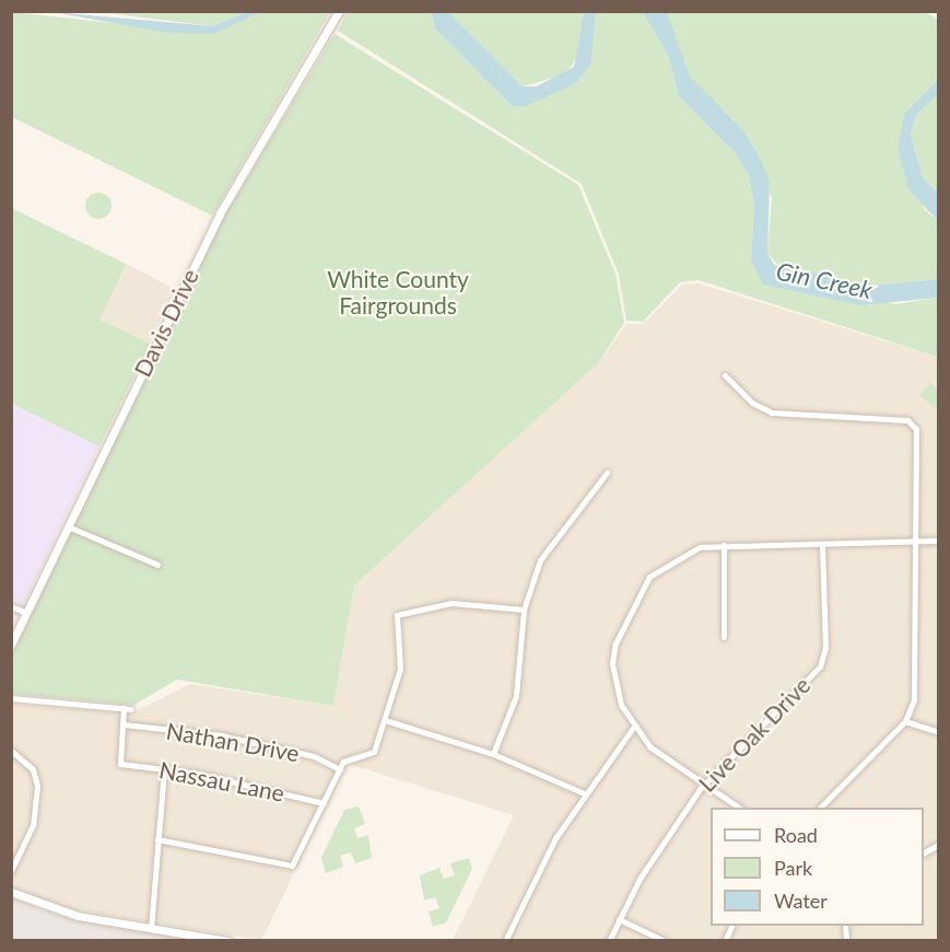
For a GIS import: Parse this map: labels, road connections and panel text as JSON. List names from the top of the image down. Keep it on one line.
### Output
{"streets":{"street":["Davis Drive","Live Oak Drive","Nathan Drive","Nassau Lane"]},"crossings":[["Nathan Drive","Nassau Lane"]],"water":["Gin Creek"],"parks":["White County Fairgrounds"],"legend":["Road","Park","Water"]}
